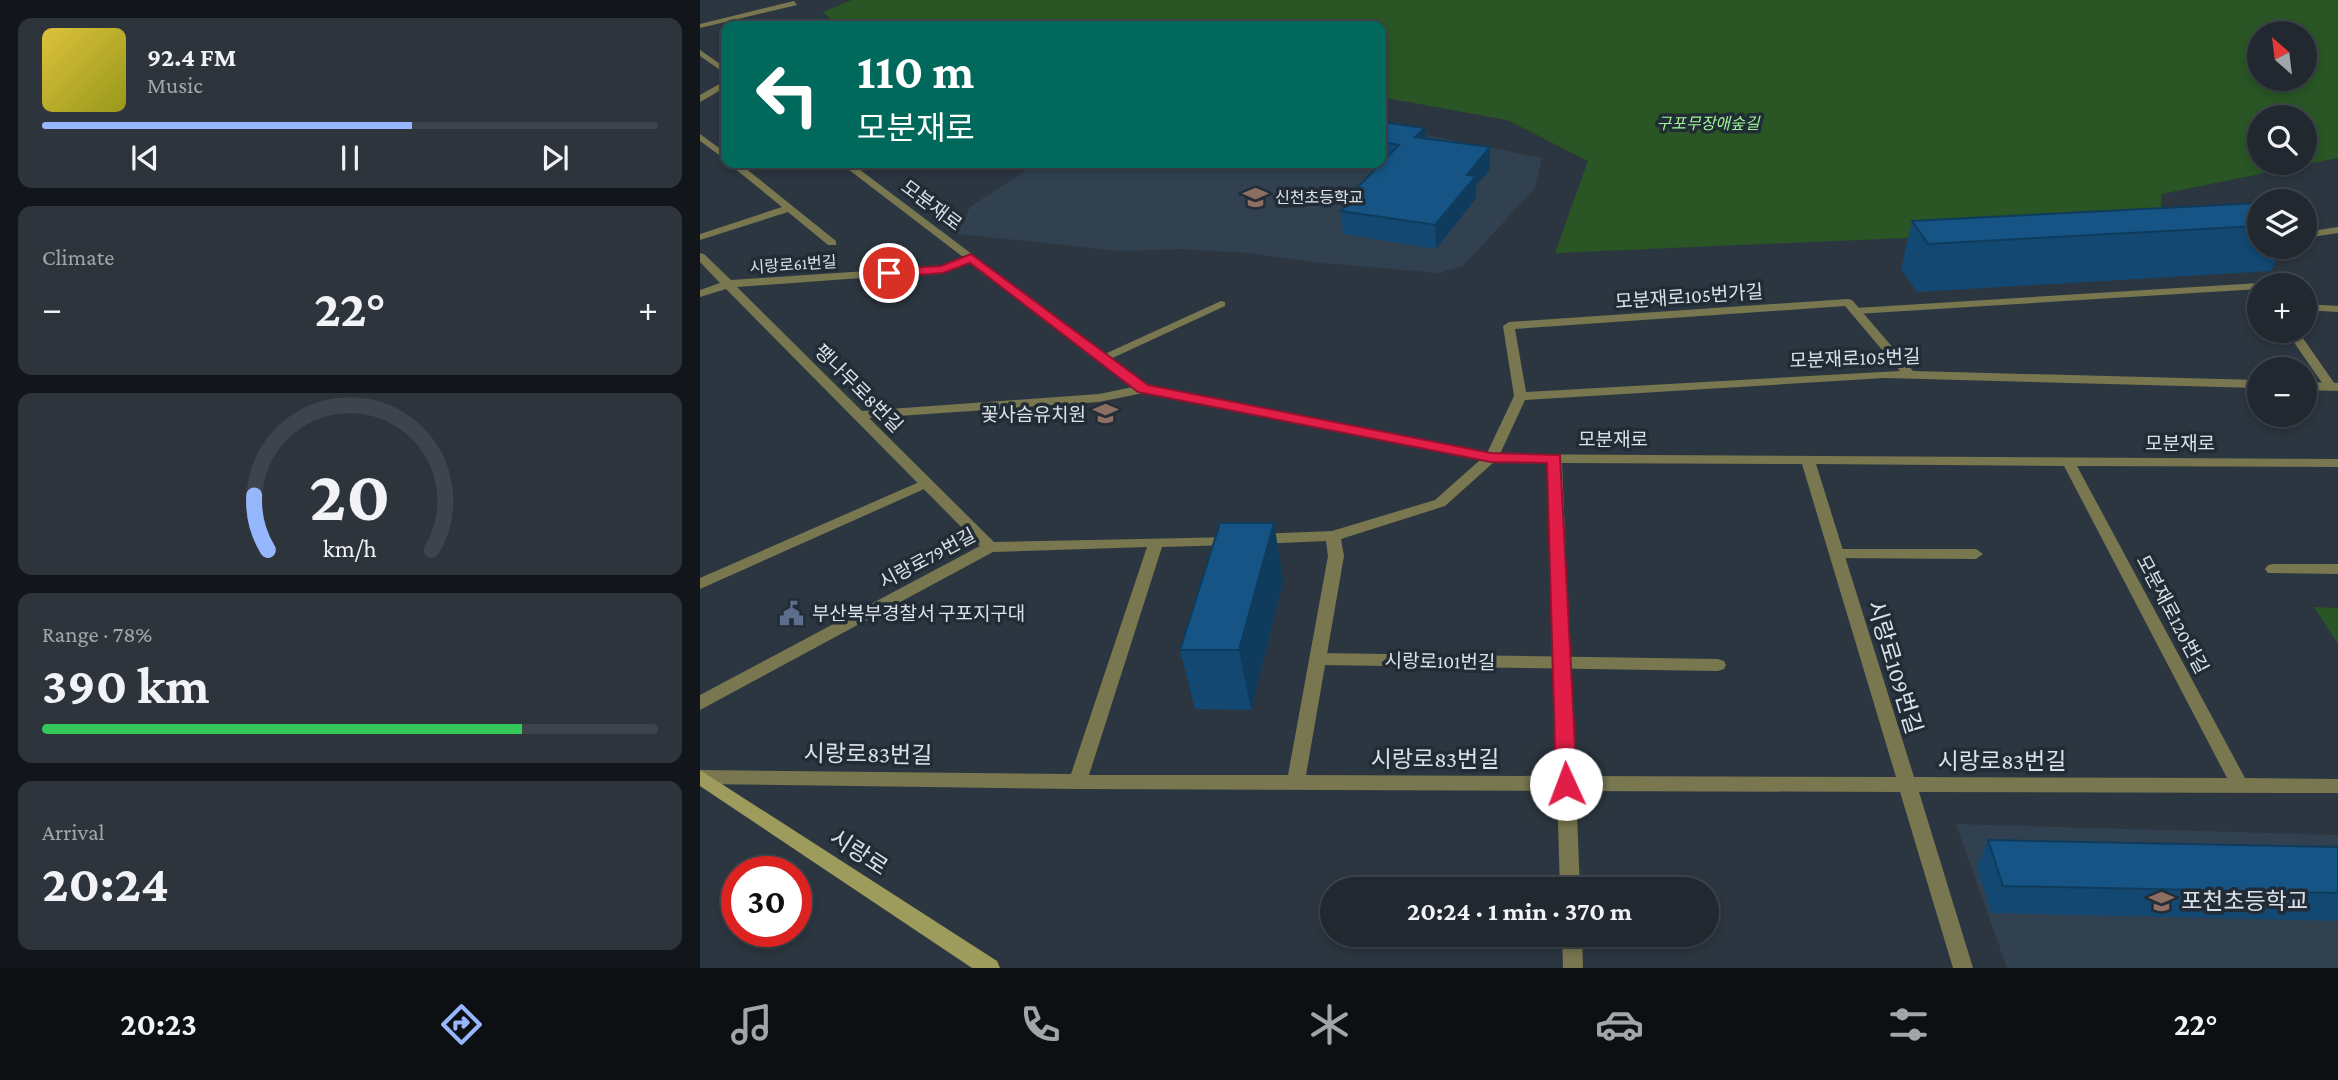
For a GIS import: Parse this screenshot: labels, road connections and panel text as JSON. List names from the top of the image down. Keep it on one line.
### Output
{"streets":{"main road":["시랑로"],"street":["모분재로","시랑로61번길","모분재로105번가길","모분재로105번길","팽나무로8번길","시랑로79번길","모분재로120번길","시랑로101번길","시랑로109번길","시랑로83번길"]},"crossings":[["모분재로","시랑로61번길"],["모분재로","시랑로79번길"],["모분재로","모분재로120번길"],["모분재로","시랑로109번길"],["시랑로61번길","팽나무로8번길"],["모분재로105번가길","모분재로105번길"],["팽나무로8번길","시랑로79번길"],["모분재로120번길","시랑로83번길"],["시랑로109번길","시랑로83번길"],["시랑로83번길","시랑로"]],"parks":["구포무장애숲길"],"places":{"school or university":["신천초등학교","꽃사슴유치원","포천초등학교"],"public building":["부산북부경찰서 구포지구대"]},"north":"top left","page":{"map_buttons":["+","−"],"turn":["110 m","모분재로"],"song":["92.4 FM","Music"],"tile":["Climate",["Range · 78%","390 km"],["Arrival","20:24"]],"heat":["−","22°","+"],"limit":"30","trip":"20:24 · 1 min · 370 m","tabs":["20:23","22°"],"gauge":["20","km/h"]}}
